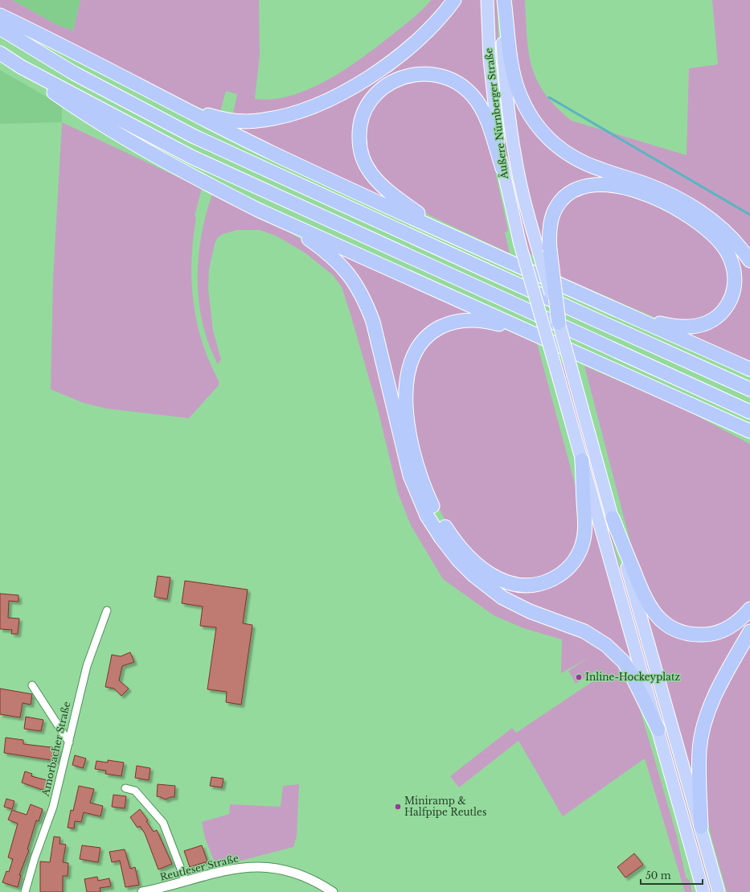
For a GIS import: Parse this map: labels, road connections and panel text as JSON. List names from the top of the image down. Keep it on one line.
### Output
{"streets":{"highway":["Äußere Nürnberger Straße"],"street":["Amorbacher Straße","Reutleser Straße"]},"places":["Inline-Hockeyplatz","Miniramp & Halfpipe Reutles"],"scale_bar":"50 m"}
